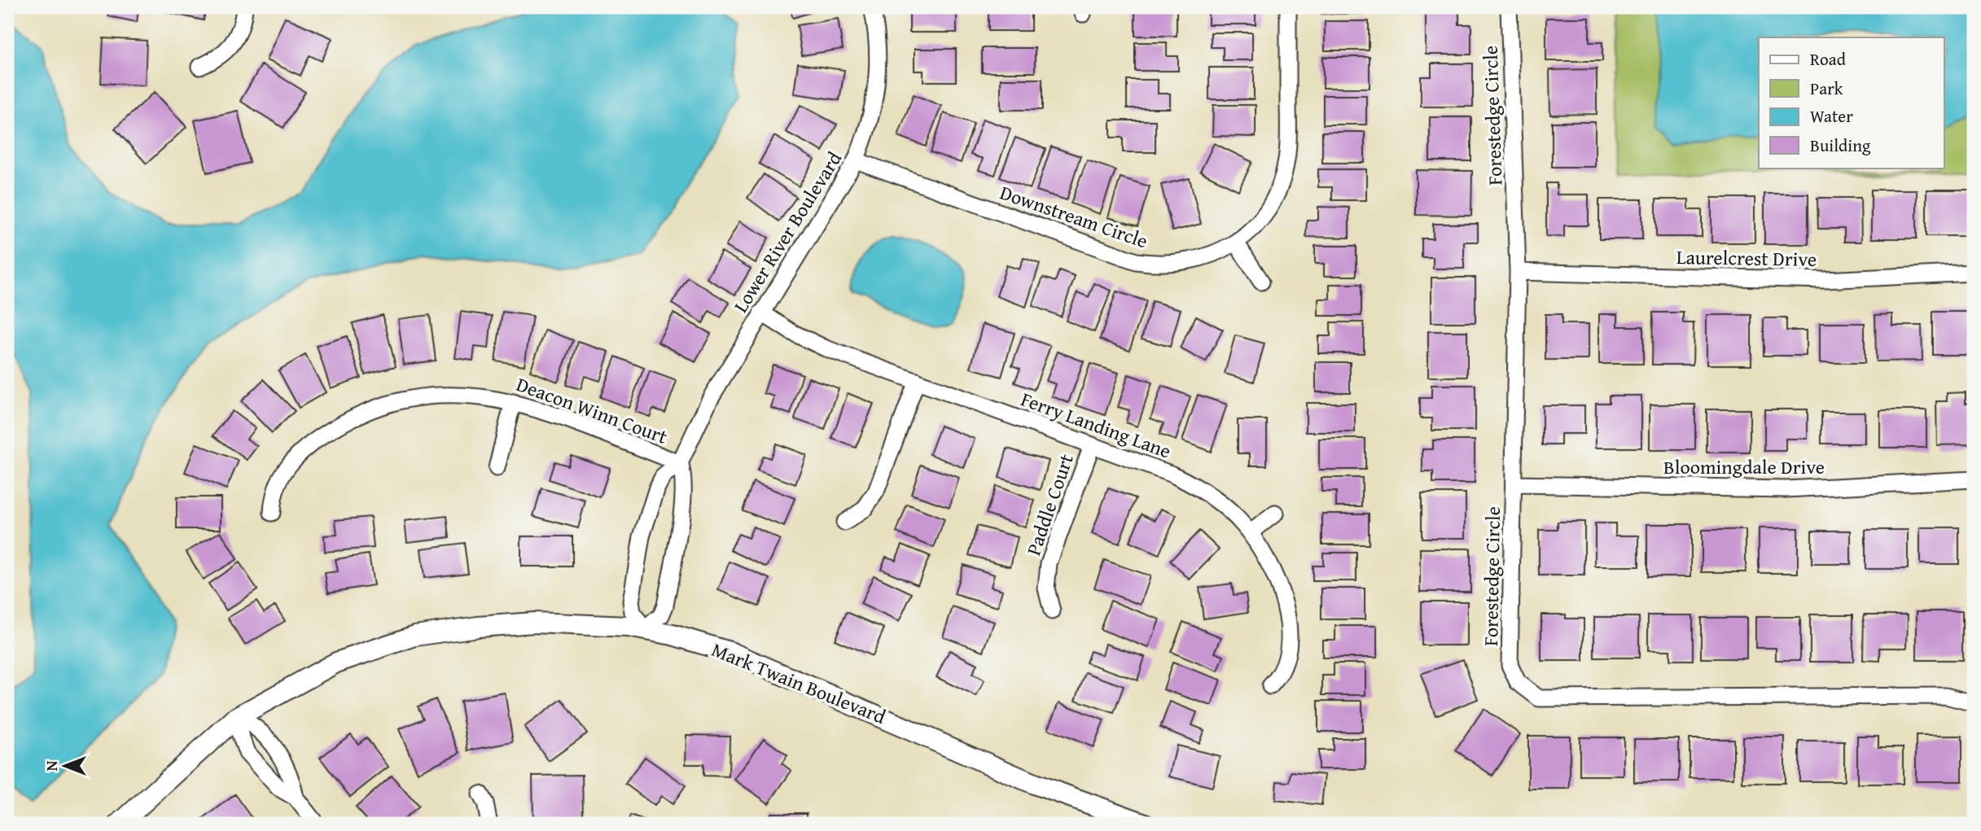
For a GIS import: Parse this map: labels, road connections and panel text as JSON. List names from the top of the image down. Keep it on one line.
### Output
{"streets":{"street":["Forestedge Circle","Downstream Circle","Lower River Boulevard","Laurelcrest Drive","Deacon Winn Court","Ferry Landing Lane","Bloomingdale Drive","Paddle Court","Mark Twain Boulevard"]},"crossings":[["Forestedge Circle","Laurelcrest Drive"],["Forestedge Circle","Bloomingdale Drive"],["Downstream Circle","Lower River Boulevard"],["Lower River Boulevard","Deacon Winn Court"],["Lower River Boulevard","Ferry Landing Lane"],["Lower River Boulevard","Mark Twain Boulevard"],["Ferry Landing Lane","Paddle Court"]],"legend":["Road","Park","Water","Building"],"north":"left"}
